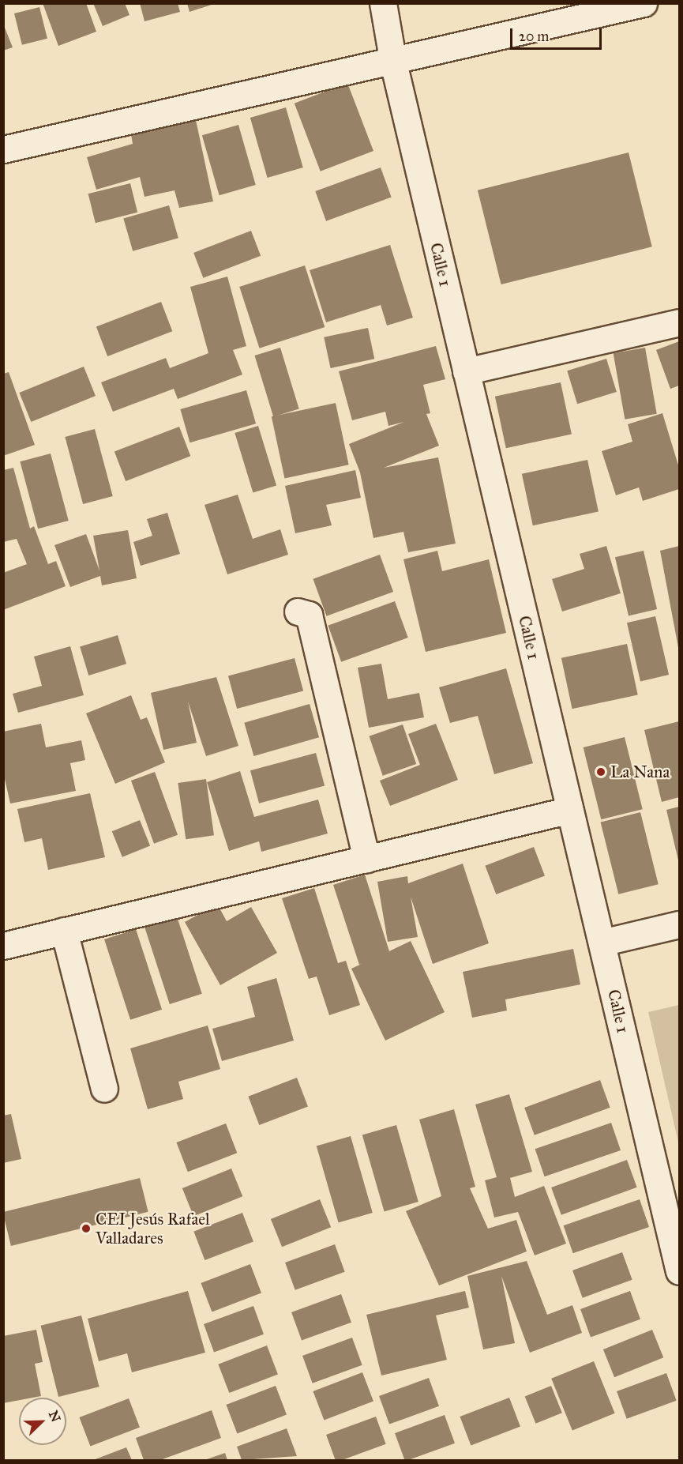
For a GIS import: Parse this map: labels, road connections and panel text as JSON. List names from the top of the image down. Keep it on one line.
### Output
{"streets":{"street":["Calle 1"]},"places":["La Nana","CEI Jesús Rafael Valladares"],"scale_bar":"20 m","north":"top right"}
